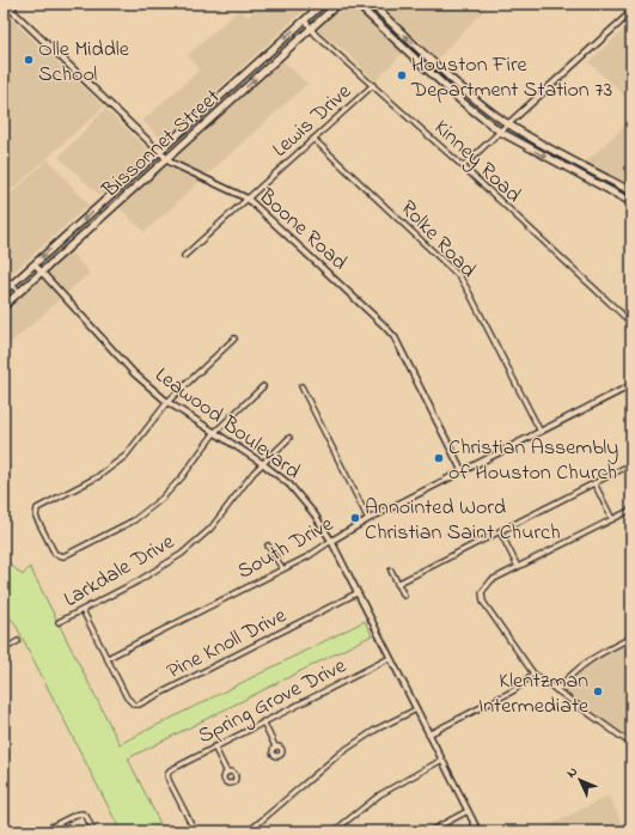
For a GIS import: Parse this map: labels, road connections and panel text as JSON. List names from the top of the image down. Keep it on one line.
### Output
{"streets":{"main road":["Bissonnet Street"],"street":["Lewis Drive","Kinney Road","Boone Road","Rolke Road","Leawood Boulevard","South Drive","Larkdale Drive","Pine Knoll Drive","Spring Grove Drive"]},"crossings":[["Lewis Drive","Kinney Road"],["Lewis Drive","Boone Road"],["Lewis Drive","Rolke Road"],["Bissonnet Street","Kinney Road"],["Bissonnet Street","Boone Road"],["Bissonnet Street","Leawood Boulevard"],["Boone Road","South Drive"],["Rolke Road","South Drive"],["Leawood Boulevard","South Drive"],["Leawood Boulevard","Larkdale Drive"],["Leawood Boulevard","Pine Knoll Drive"],["Leawood Boulevard","Spring Grove Drive"],["South Drive","Pine Knoll Drive"],["Larkdale Drive","Pine Knoll Drive"]],"places":["Olle Middle School","Houston Fire Department Station 73","Christian Assembly of Houston Church","Annointed Word Christian Saint Church","Klentzman Intermediate"],"north":"top left"}
